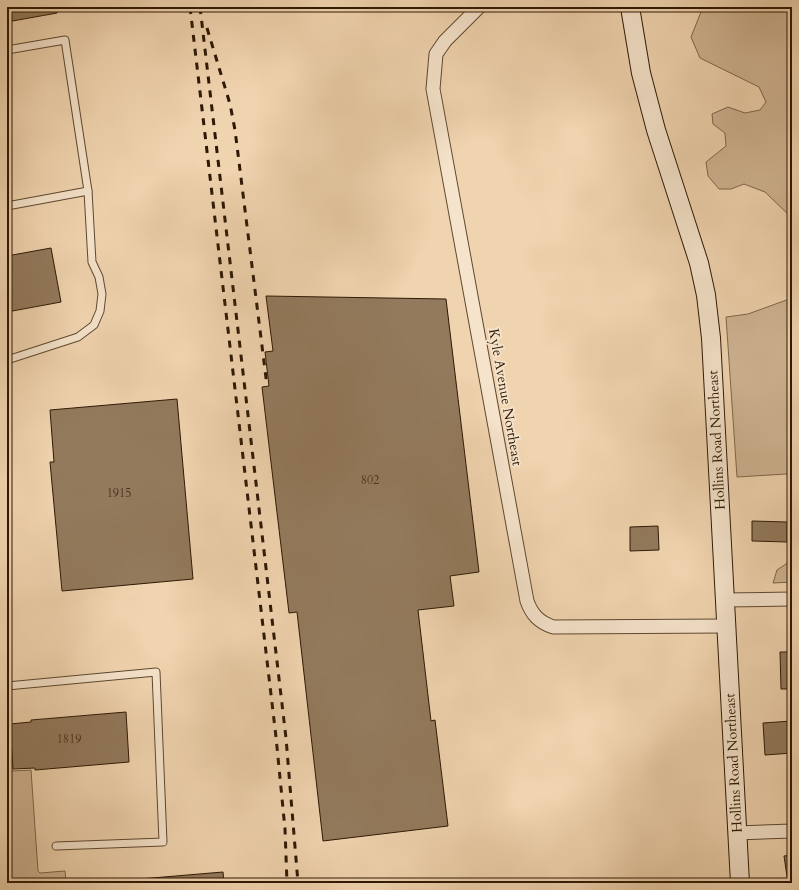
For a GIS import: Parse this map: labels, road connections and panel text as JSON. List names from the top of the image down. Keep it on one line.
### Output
{"streets":{"main road":["Hollins Road Northeast"],"street":["Kyle Avenue Northeast"]},"crossings":[["Kyle Avenue Northeast","Hollins Road Northeast"]],"house_numbers":["802","1915","1819"]}
